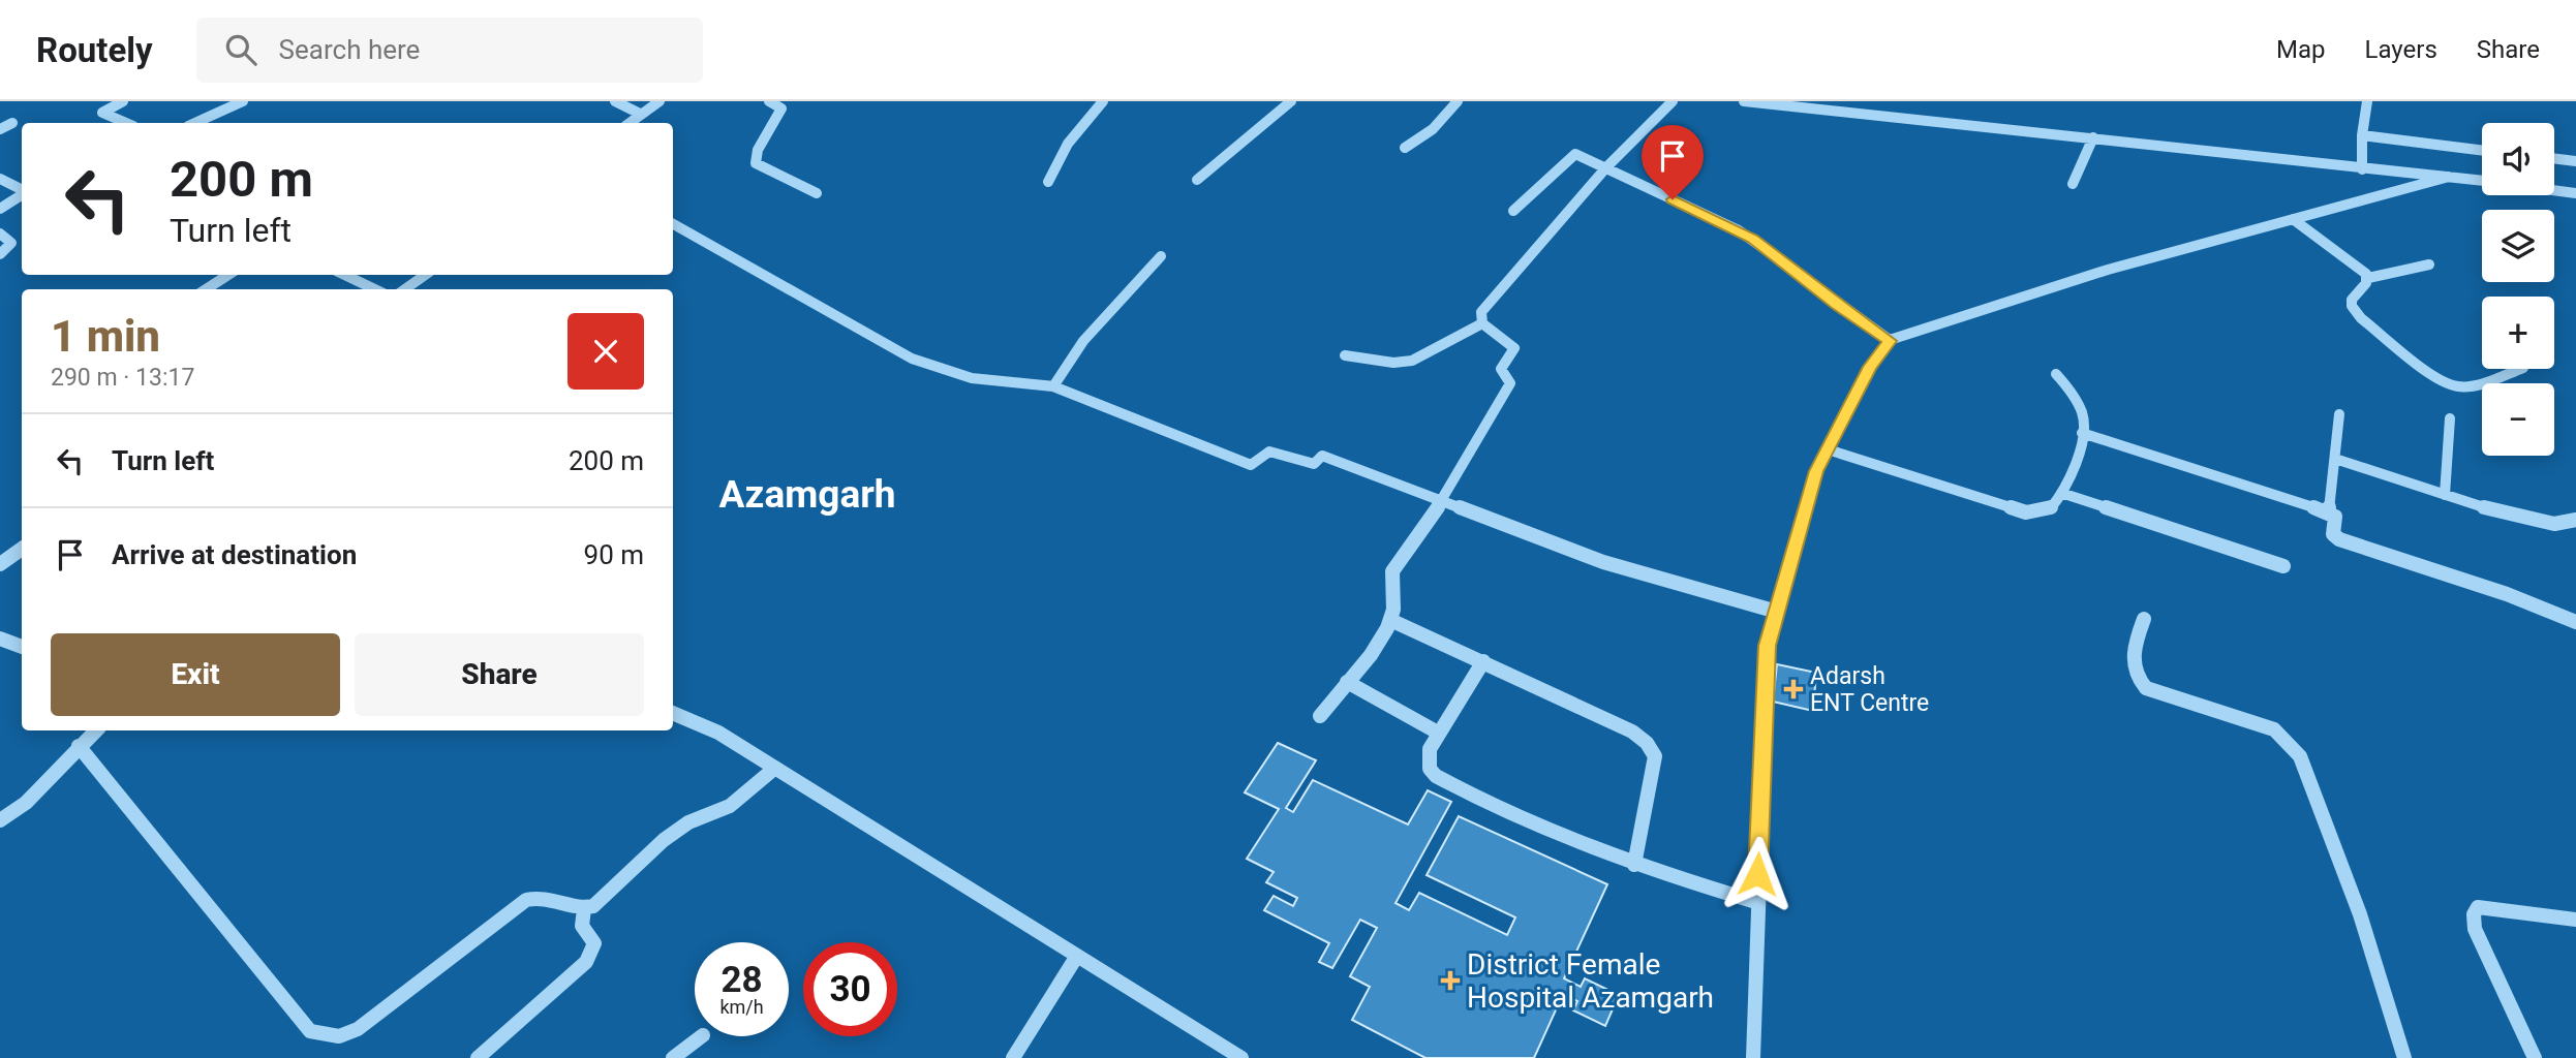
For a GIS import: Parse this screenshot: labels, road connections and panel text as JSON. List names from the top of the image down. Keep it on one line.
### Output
{"districts":["Azamgarh"],"places":{"health":["Adarsh ENT Centre","District Female Hospital Azamgarh"]},"page":{"header":"Routely","search":"Search here","nav":["Map","Layers","Share"],"map_buttons":["+","−"],"turn":["200 m","Turn left"],"heading":["1 min","290 m · 13:17"],"list":[{"name":"Turn left","value":"200 m"},{"name":"Arrive at destination","value":"90 m"}],"buttons":["Exit","Share"],"speed":"28 km/h","limit":"30"}}
